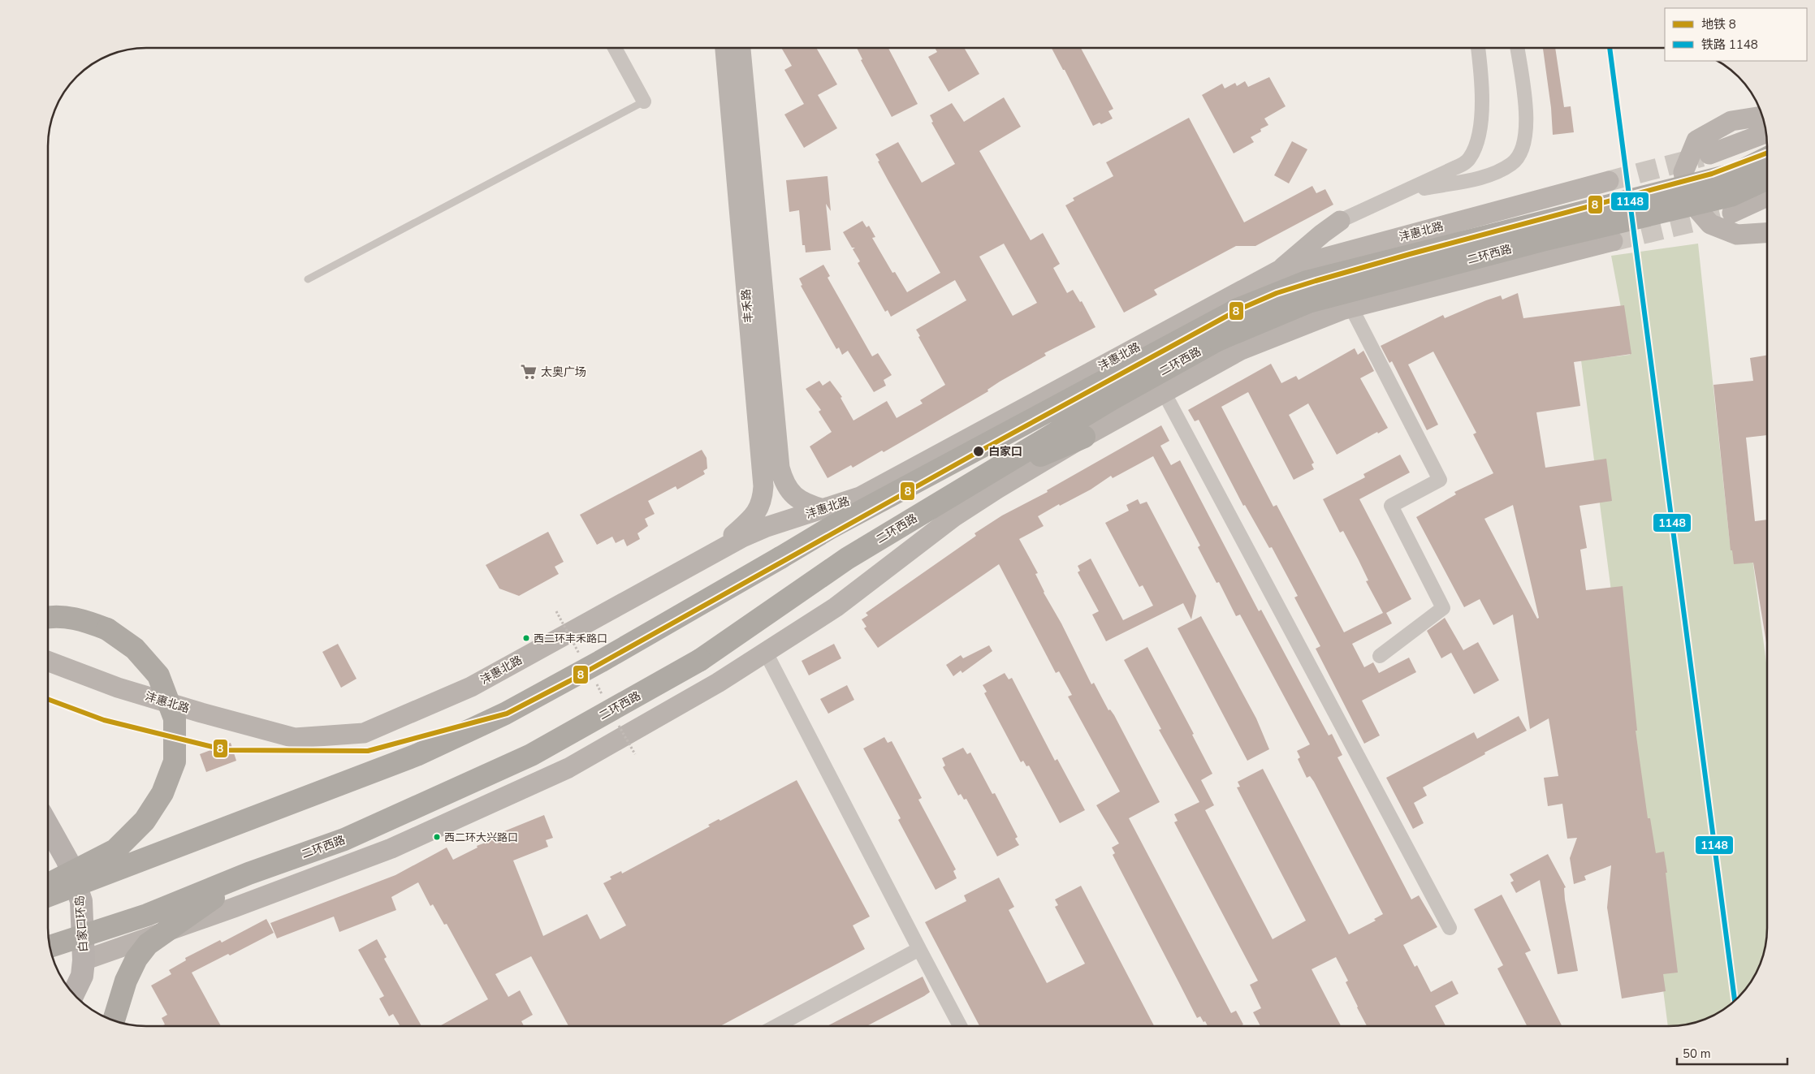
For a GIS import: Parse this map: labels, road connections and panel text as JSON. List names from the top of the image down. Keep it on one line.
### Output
{"streets":{"highway":["二环西路"],"main road":["沣惠北路","丰禾路","白家口环岛"]},"crossings":[["沣惠北路","二环西路"],["沣惠北路","丰禾路"],["二环西路","丰禾路"]],"places":{"supermarket":["太奥广场"],"other":["白家口","西二环丰禾路口","西二环大兴路口"]},"lines":["rail line 1148","metro line 8"],"legend":["地铁 8","铁路 1148"],"scale_bar":"50 m"}
